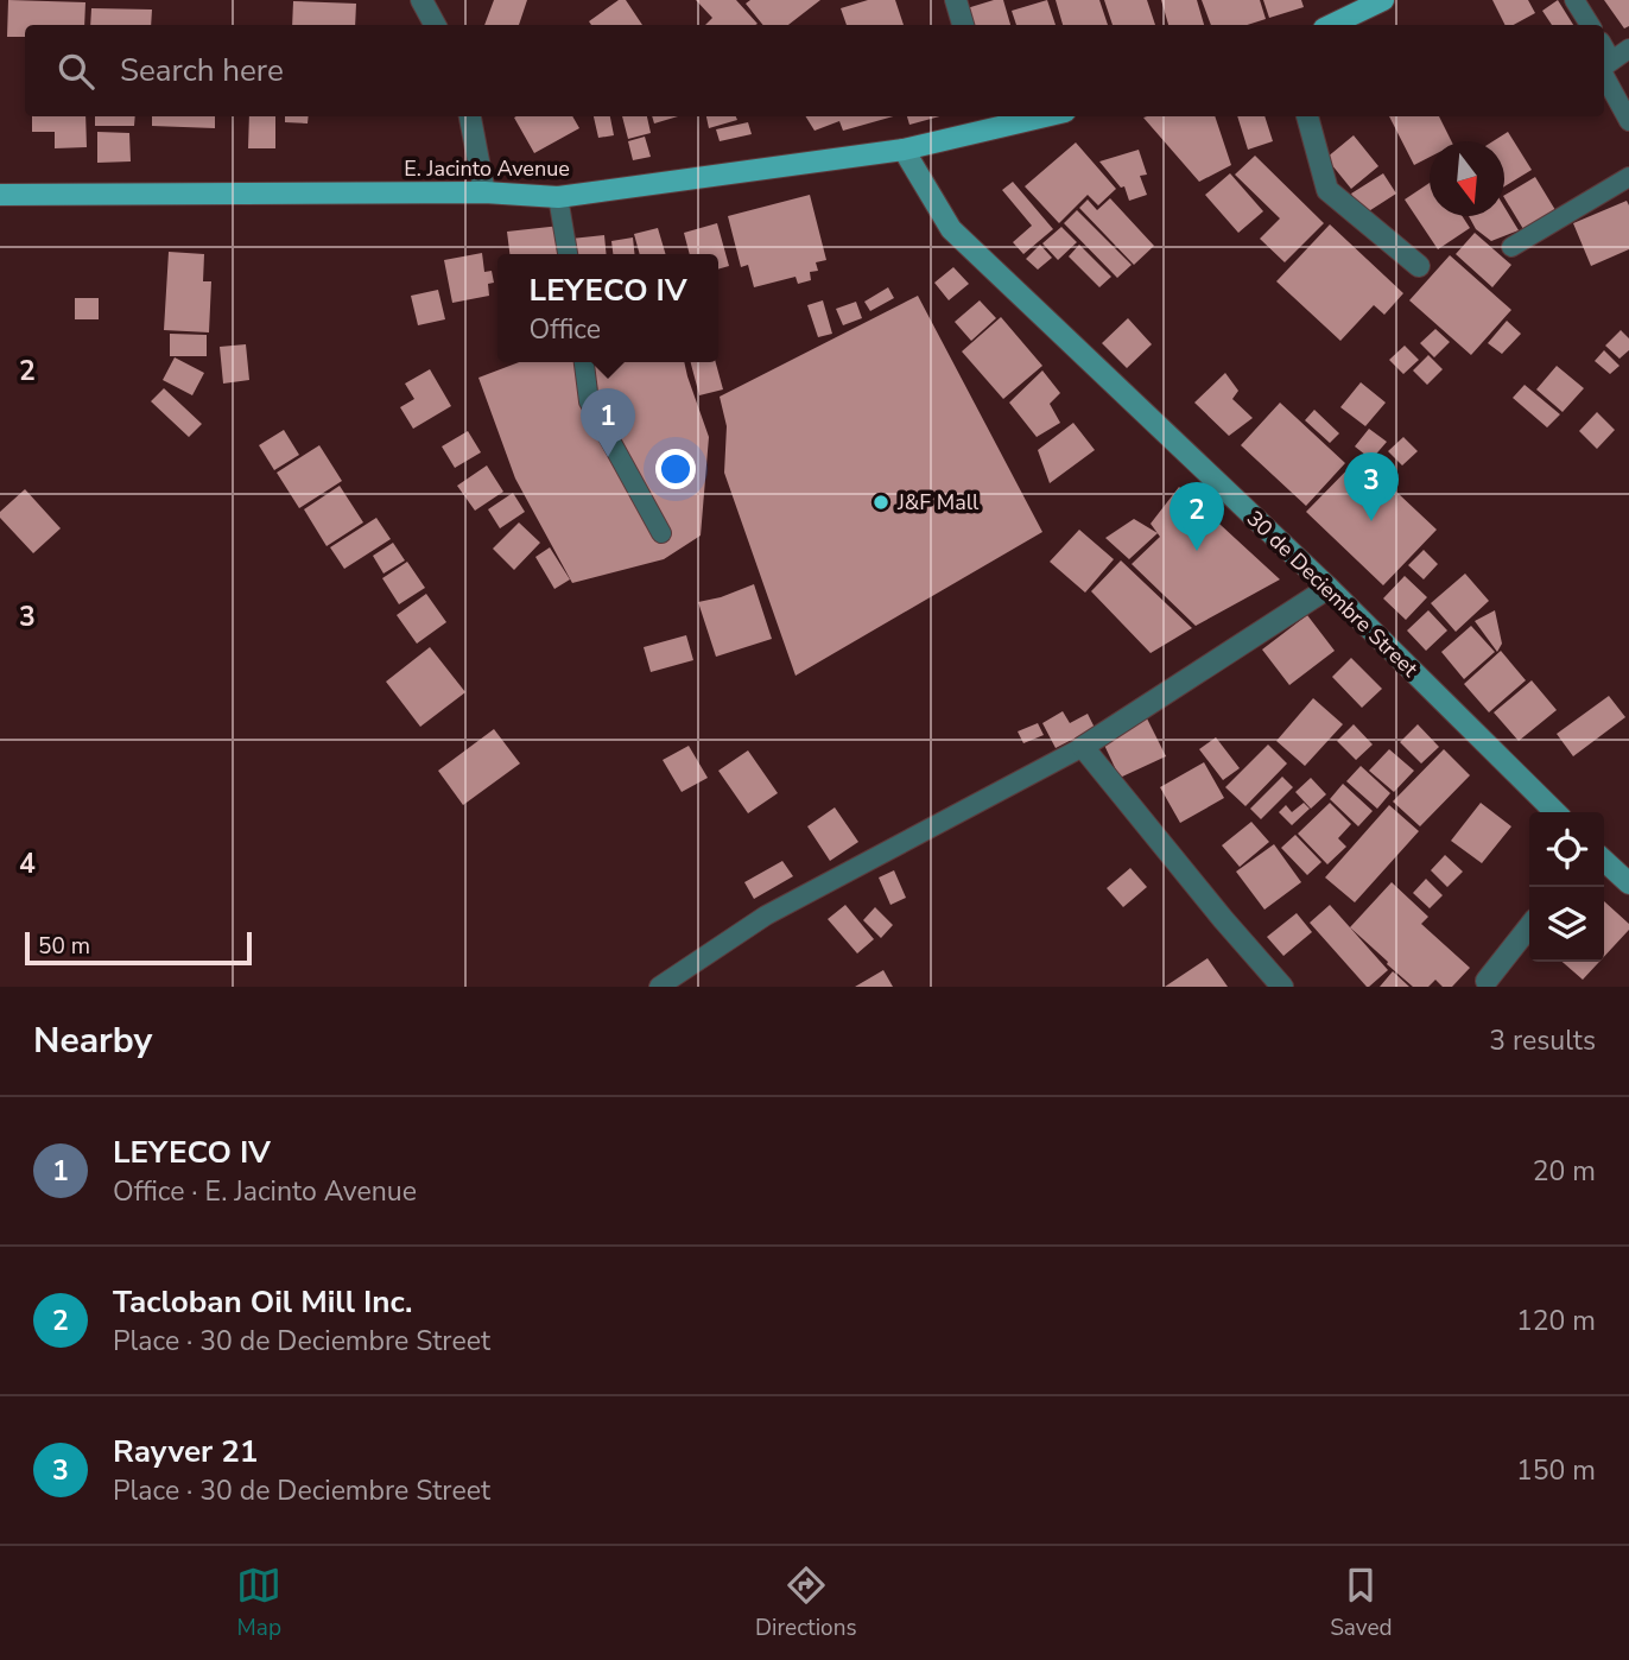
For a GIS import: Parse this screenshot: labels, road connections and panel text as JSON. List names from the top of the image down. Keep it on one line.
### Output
{"streets":{"main road":["E. Jacinto Avenue"],"street":["30 de Deciembre Street"]},"crossings":[["E. Jacinto Avenue","30 de Deciembre Street"]],"places":["J&F Mall"],"scale_bar":"50 m","north":"bottom","page":{"search":"Search here","popup":["LEYECO IV","Office"],"pins":["1","3","2"],"scale":"50 m","heading":["Nearby","3 results"],"list":[{"mark":"1","name":"LEYECO IV","note":"Office · E. Jacinto Avenue","value":"20 m"},{"mark":"2","name":"Tacloban Oil Mill Inc.","note":"Place · 30 de Deciembre Street","value":"120 m"},{"mark":"3","name":"Rayver 21","note":"Place · 30 de Deciembre Street","value":"150 m"}],"nav":["Map","Directions","Saved"]},"grid":{"rows":["2","3","4"]}}
